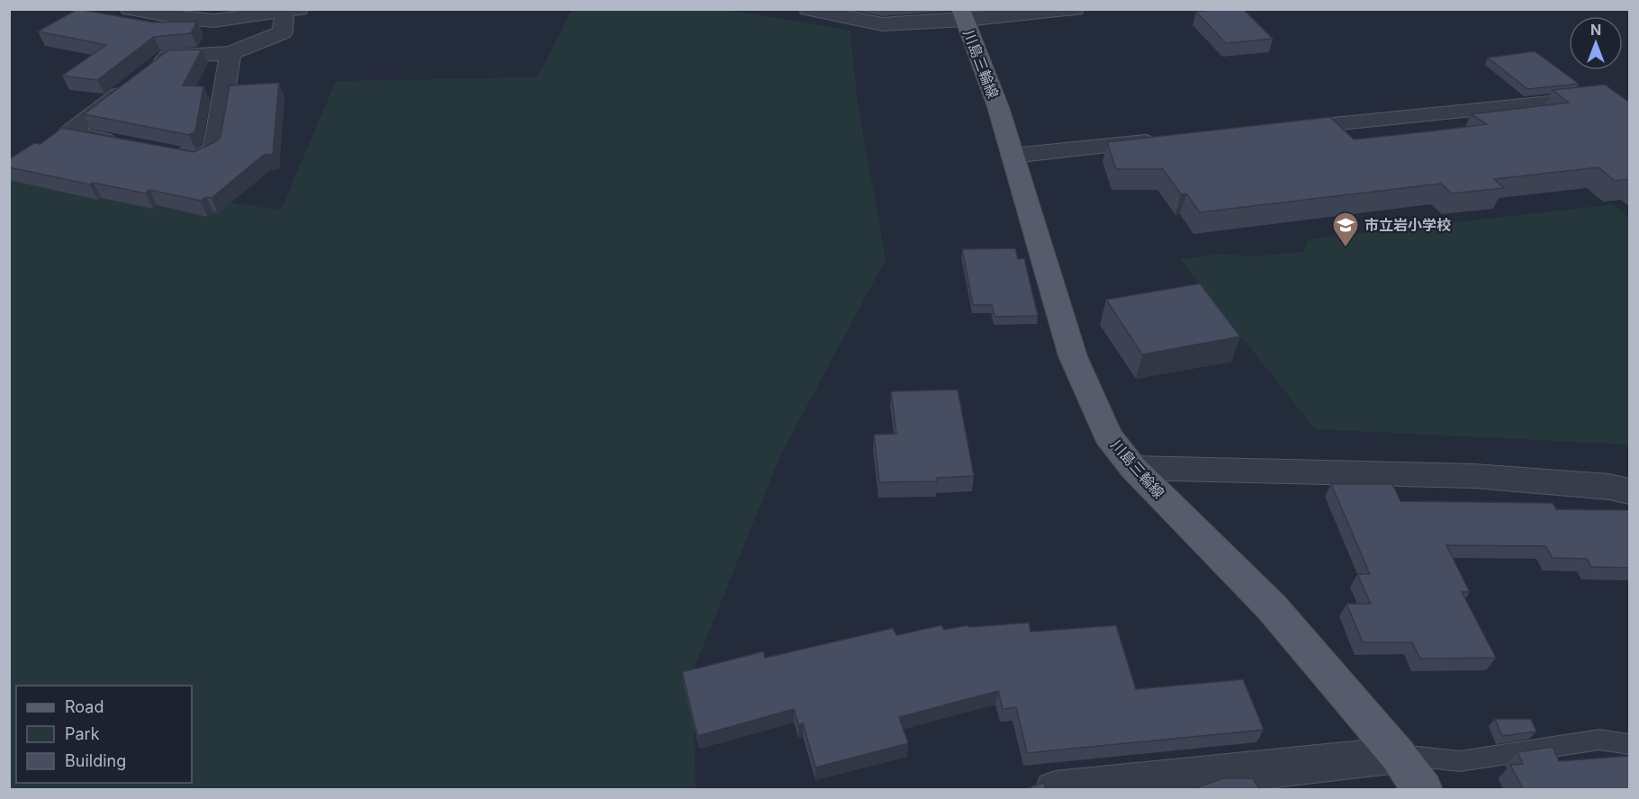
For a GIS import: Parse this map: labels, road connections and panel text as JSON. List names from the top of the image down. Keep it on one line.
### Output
{"streets":{"main road":["川島三輪線"]},"places":{"school or university":["市立岩小学校"]},"legend":["Road","Park","Building"],"north":"top"}
